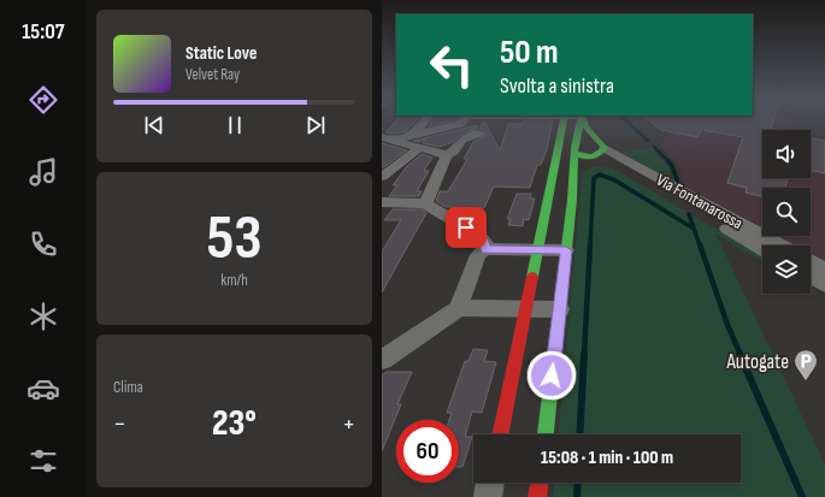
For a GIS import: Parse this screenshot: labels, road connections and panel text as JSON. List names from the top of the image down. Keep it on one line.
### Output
{"streets":{"street":["Via Fontanarossa"]},"places":{"parking":["Autogate"]},"page":{"tabs":"15:07","turn":["50 m","Svolta a sinistra"],"song":["Static Love","Velvet Ray"],"tile":[["53","km/h"],"Clima"],"heat":["−","23°","+"],"limit":"60","trip":"15:08 · 1 min · 100 m"}}
